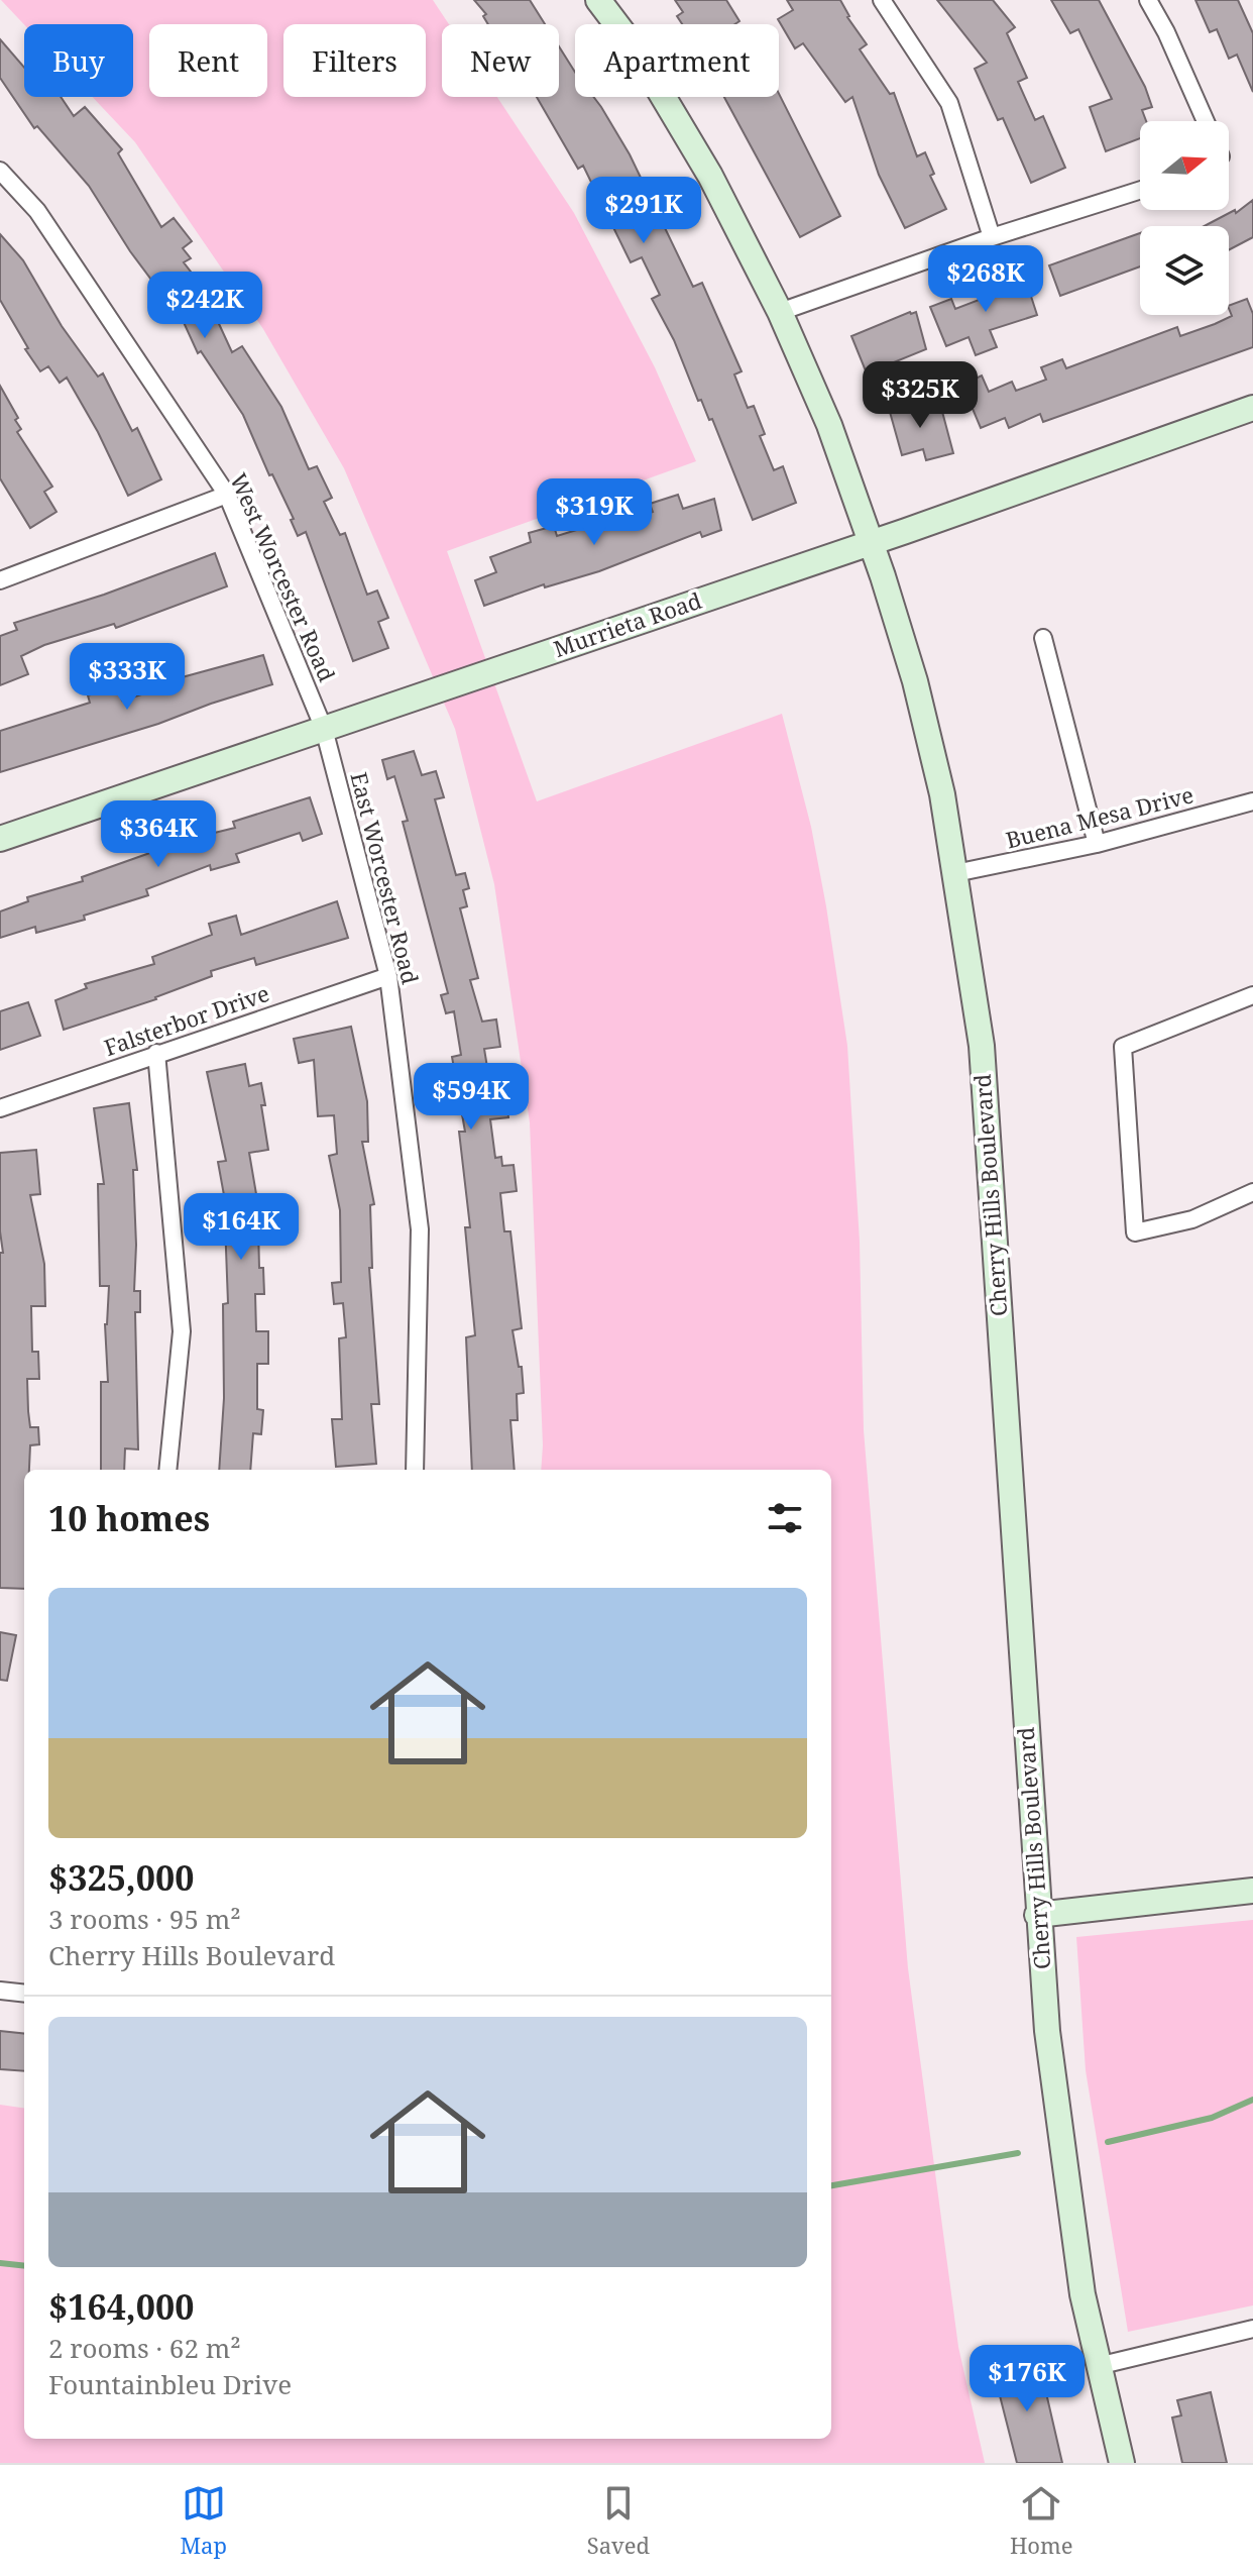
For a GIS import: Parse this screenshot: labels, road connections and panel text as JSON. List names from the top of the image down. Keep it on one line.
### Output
{"streets":{"street":["West Worcester Road","Murrieta Road","Buena Mesa Drive","East Worcester Road","Falsterbor Drive","Cherry Hills Boulevard"]},"crossings":[["West Worcester Road","Murrieta Road"],["West Worcester Road","East Worcester Road"],["Murrieta Road","East Worcester Road"],["Murrieta Road","Cherry Hills Boulevard"],["Buena Mesa Drive","Cherry Hills Boulevard"],["East Worcester Road","Falsterbor Drive"]],"north":"right","page":{"chip":["Buy","Rent","Filters","New","Apartment"],"price":["$291K","$268K","$242K","$325K","$319K","$333K","$364K","$594K","$164K","$176K"],"heading":"10 homes","list":[{"name":"$325,000","note":"3 rooms · 95 m² · Cherry Hills Boulevard"},{"name":"$164,000","note":"2 rooms · 62 m² · Fountainbleu Drive"}],"tabs":["Map","Saved","Home"]}}
